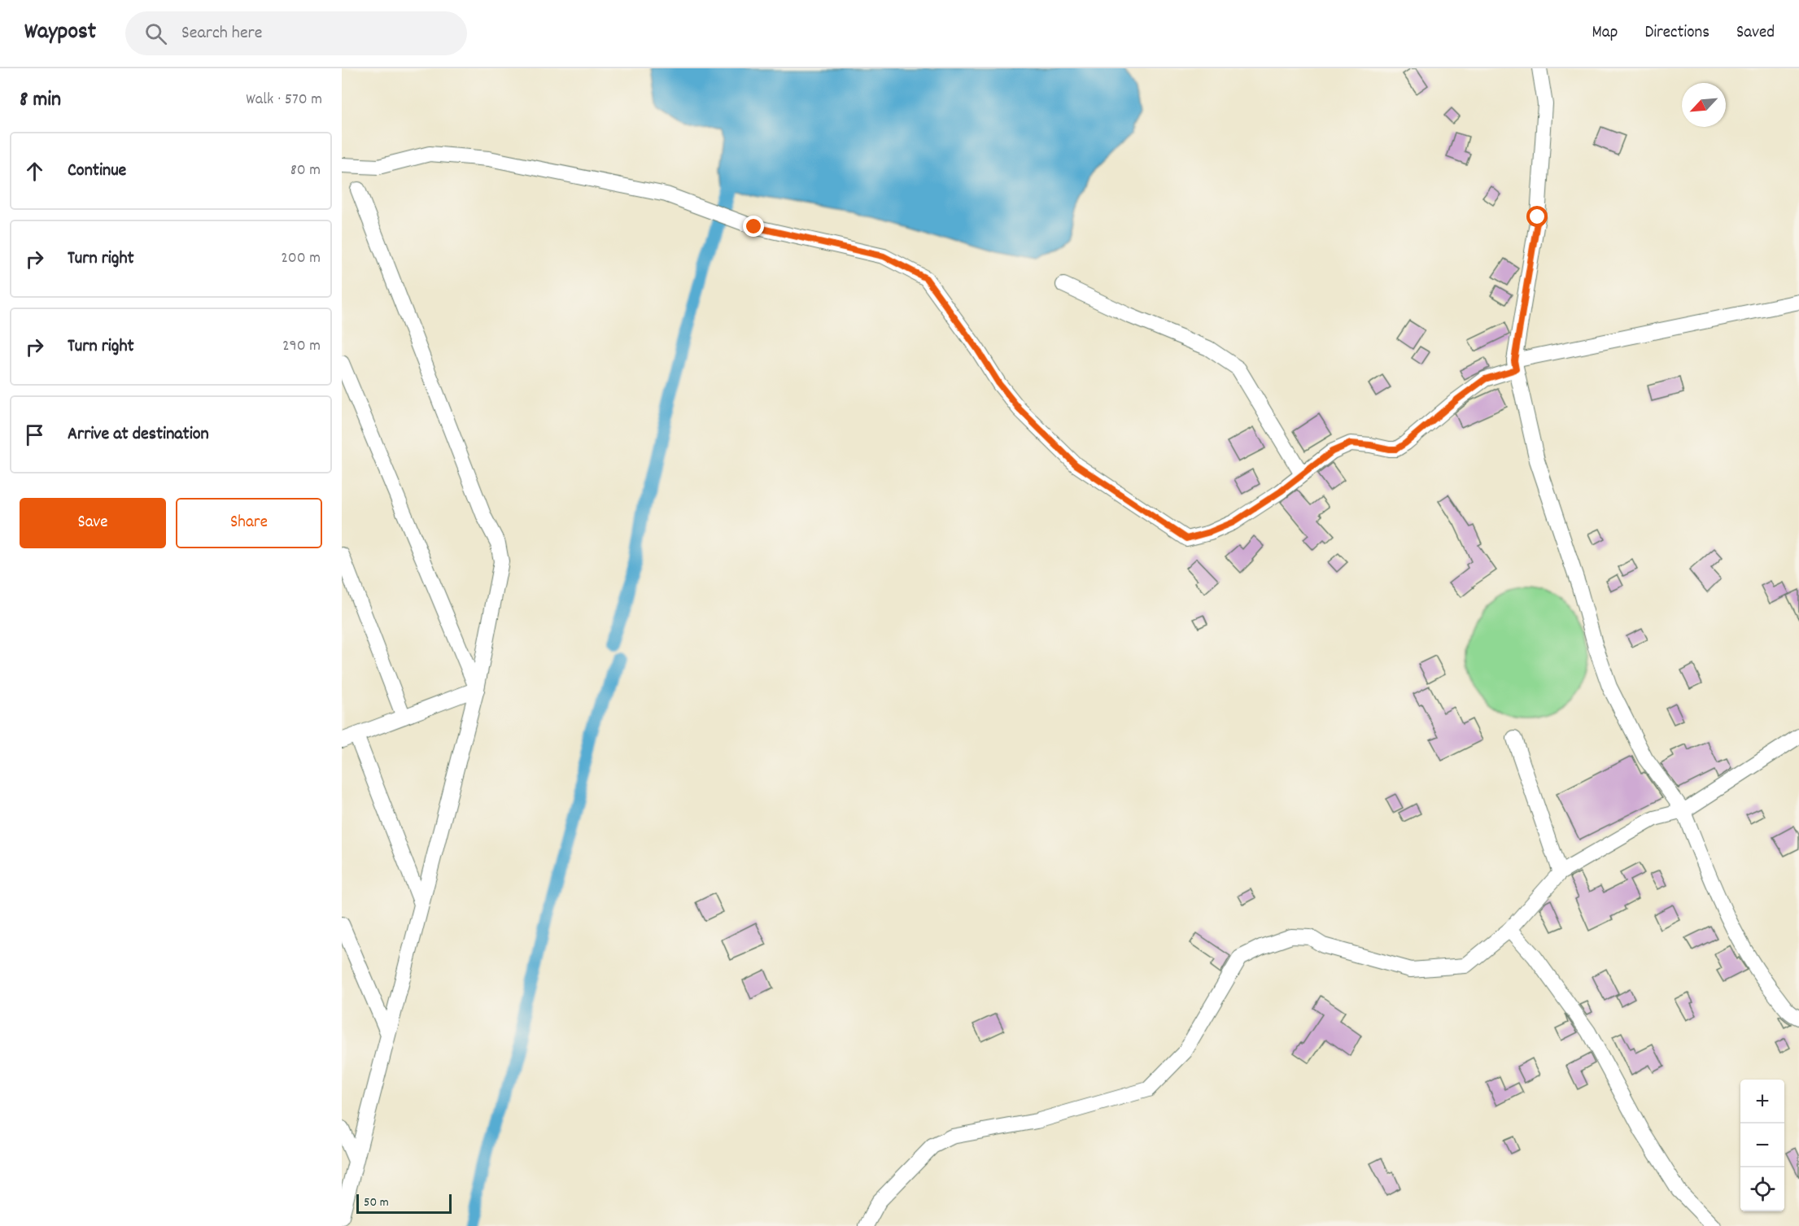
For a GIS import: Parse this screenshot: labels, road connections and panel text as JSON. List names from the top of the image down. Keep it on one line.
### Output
{"scale_bar":"50 m","north":"bottom left","page":{"header":"Waypost","search":"Search here","nav":["Map","Directions","Saved"],"heading":["8 min","Walk · 570 m"],"list":[["Continue","80 m"],["Turn right","200 m"],["Turn right","290 m"],"Arrive at destination"],"buttons":["Save","Share"],"map_buttons":["+","−"],"scale":"50 m"}}
